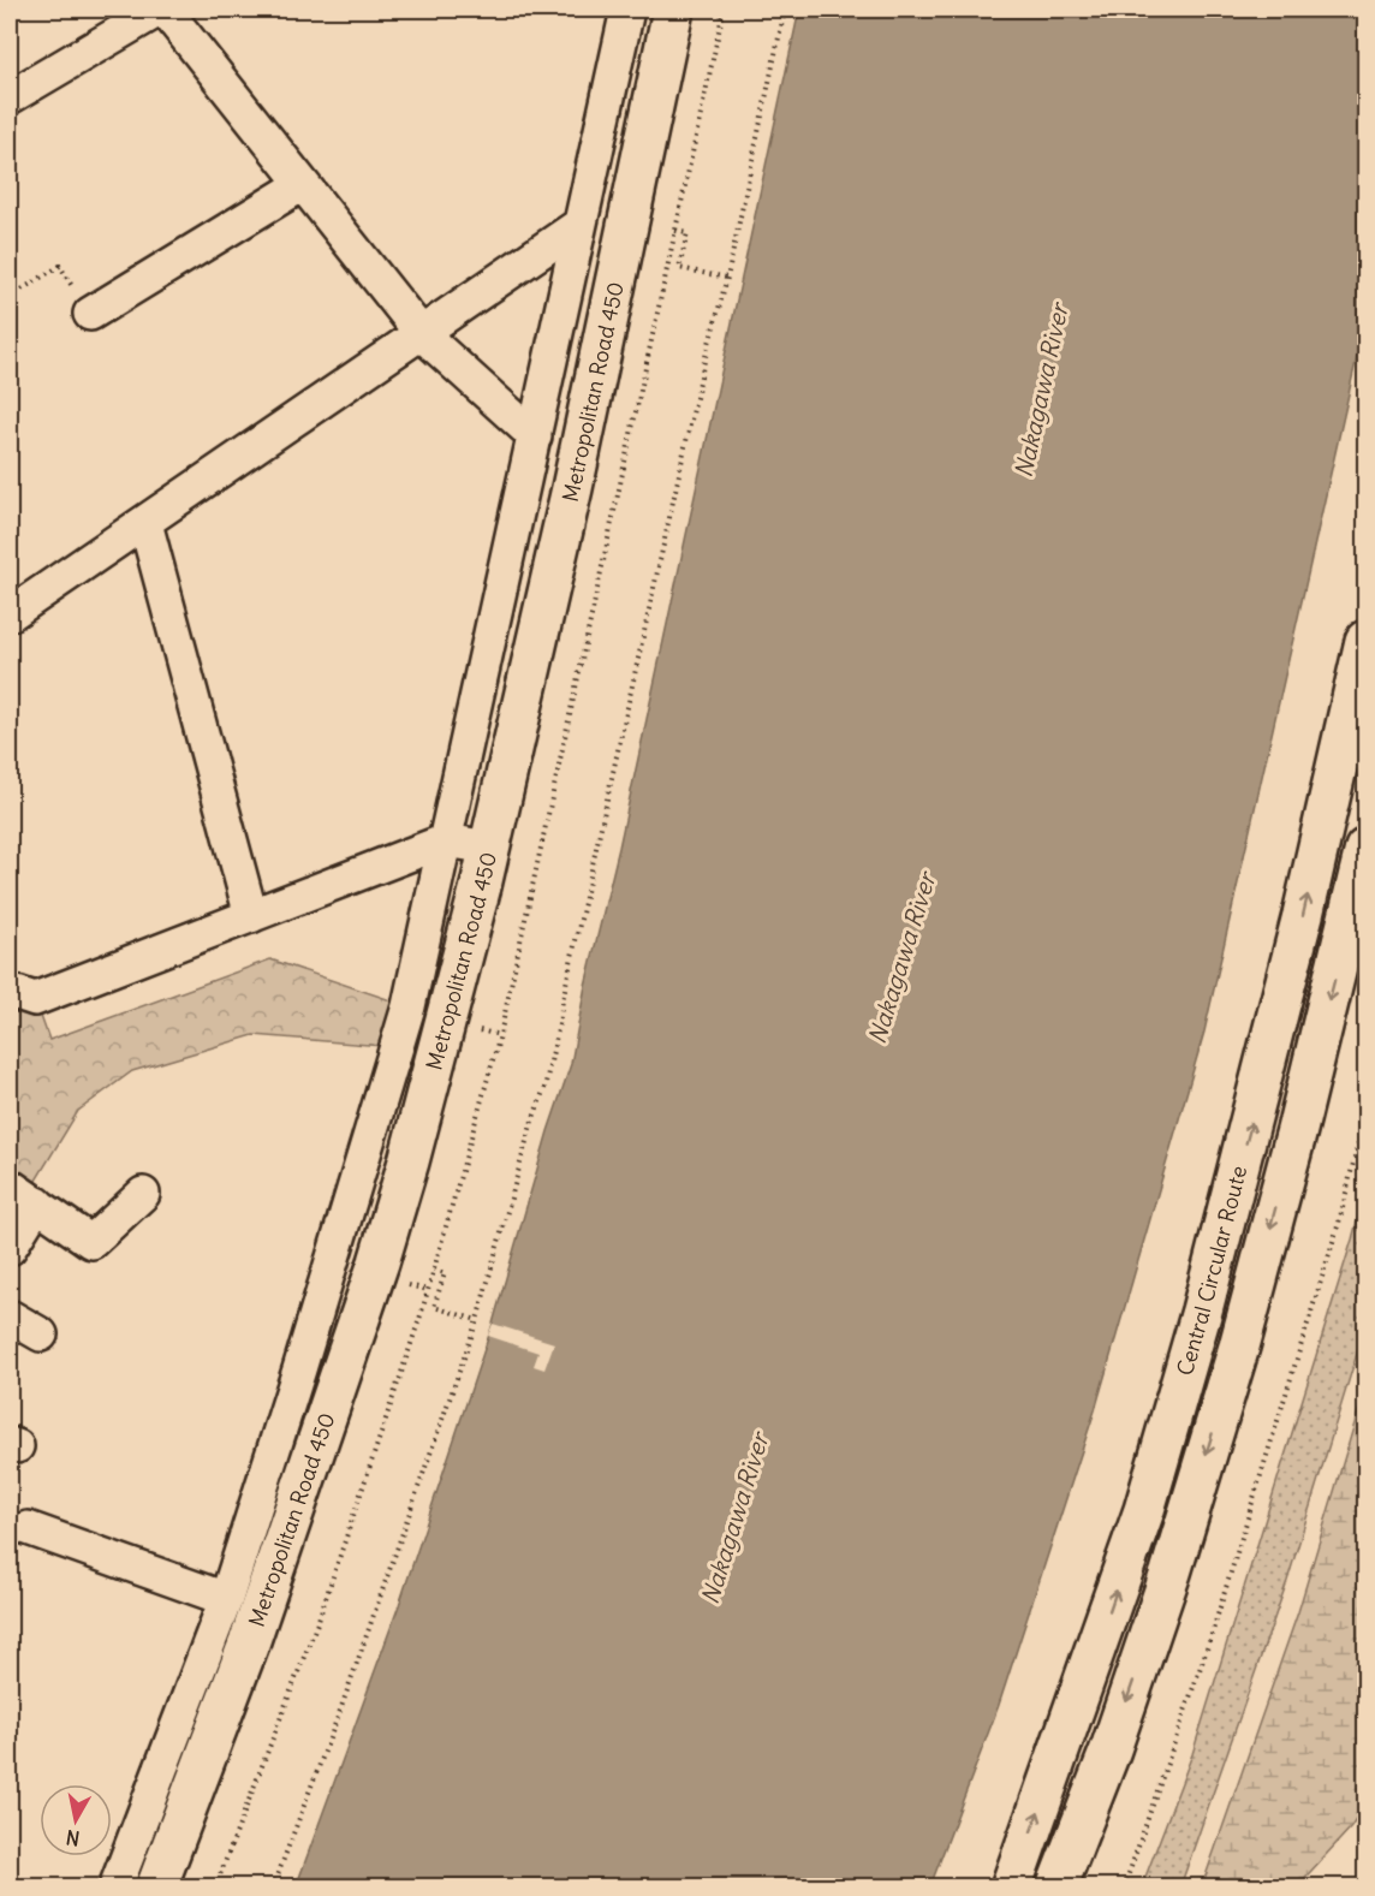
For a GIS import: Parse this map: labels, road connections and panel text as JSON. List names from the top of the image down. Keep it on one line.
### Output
{"streets":{"main road":["Metropolitan Road 450","Central Circular Route"]},"water":["Nakagawa River"],"north":"bottom"}
